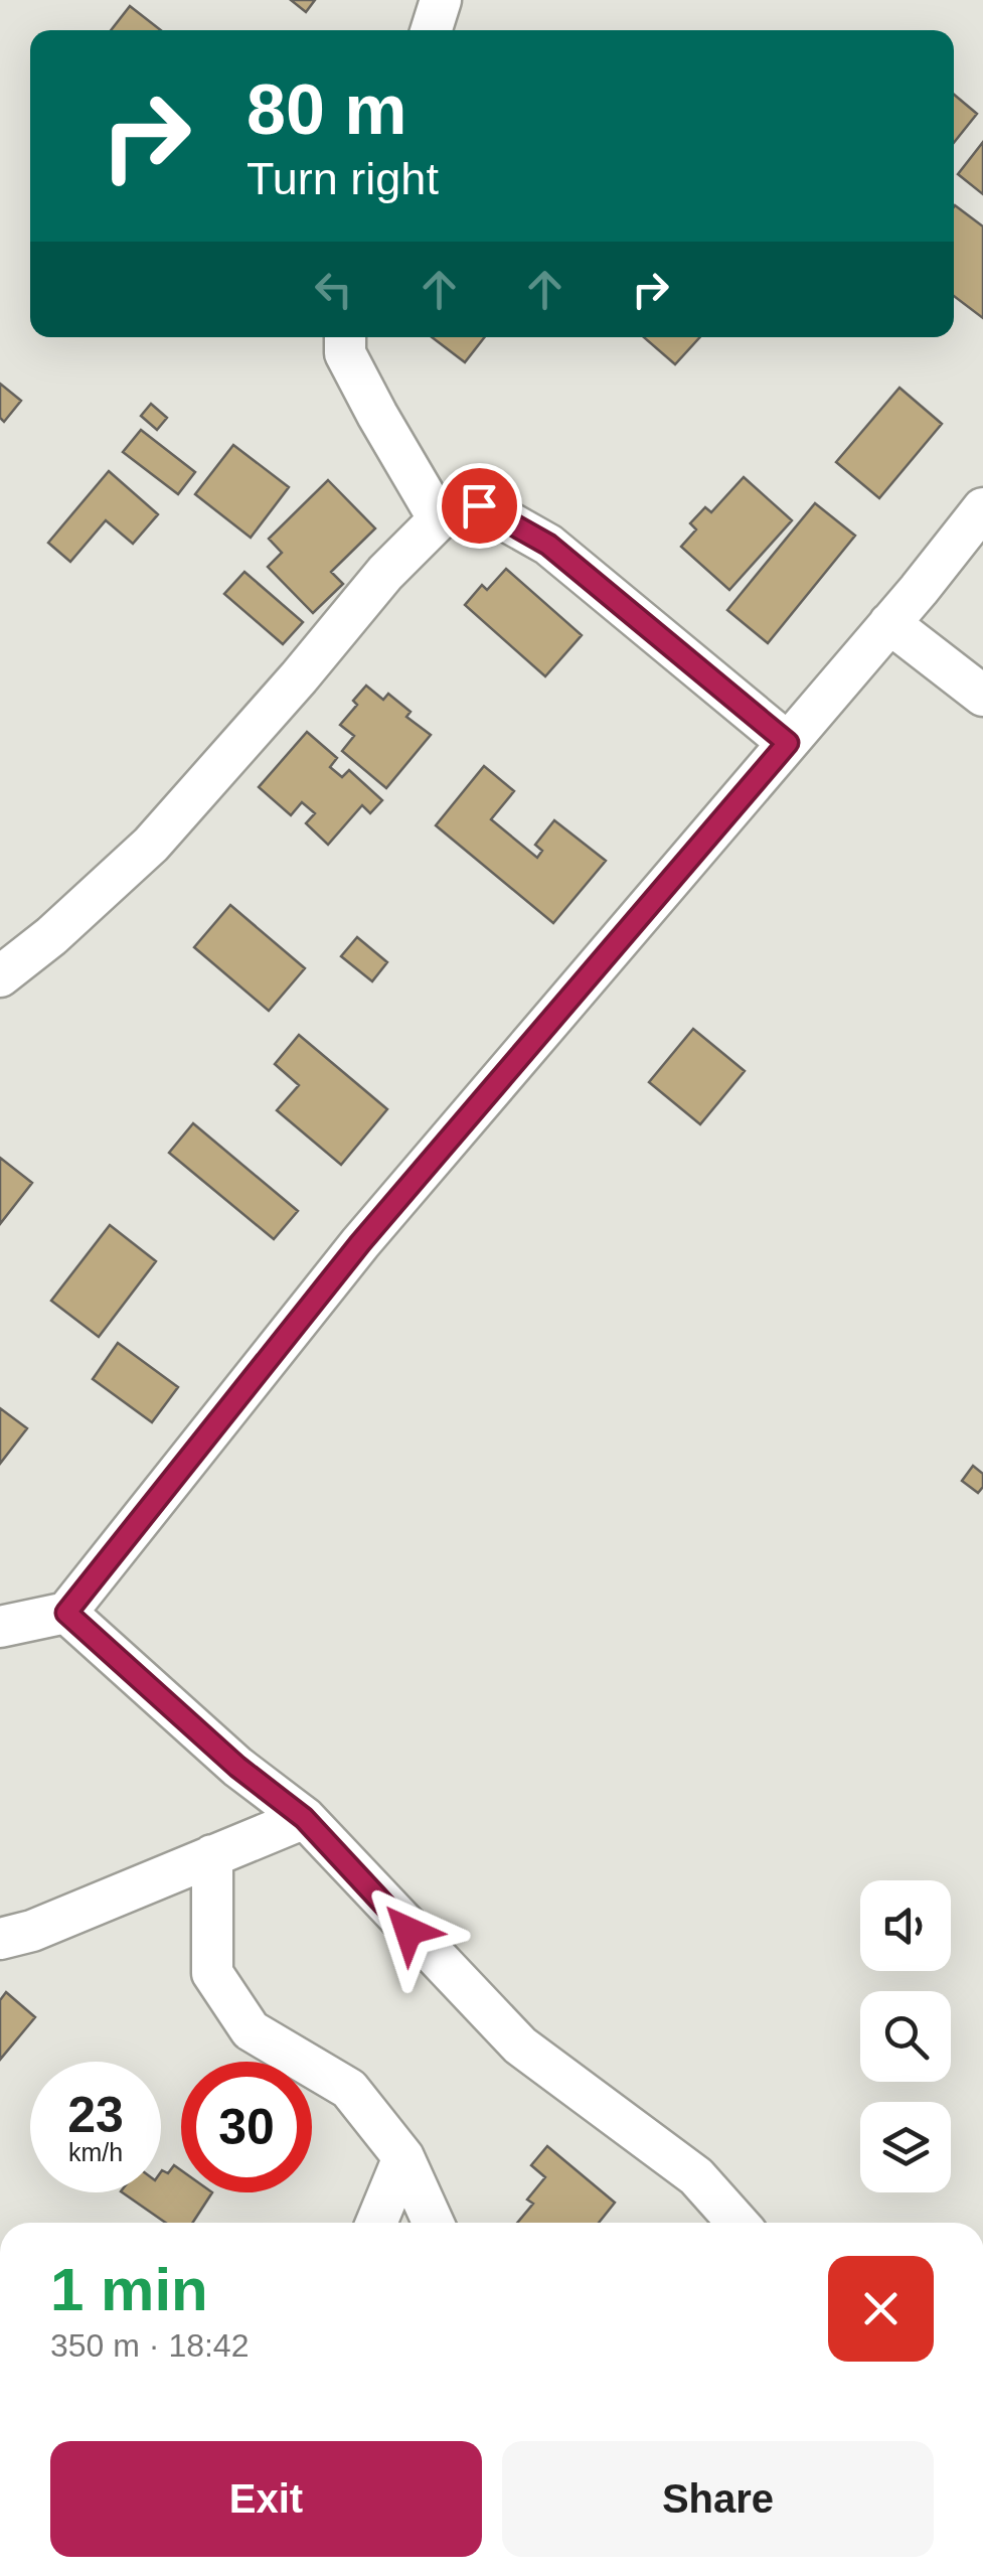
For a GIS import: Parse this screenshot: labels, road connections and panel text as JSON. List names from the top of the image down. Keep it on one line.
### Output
{"page":{"turn":["80 m","Turn right"],"speed":"23 km/h","limit":"30","heading":["1 min","350 m · 18:42"],"buttons":["Exit","Share"]}}
